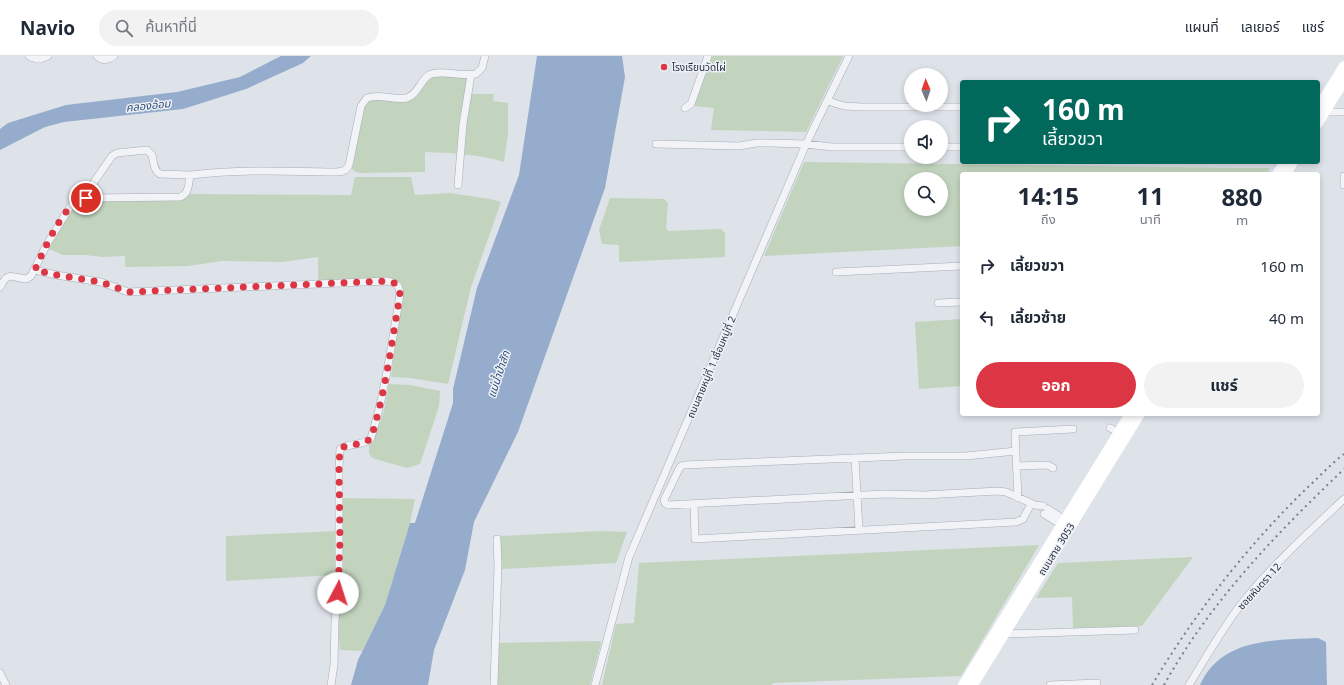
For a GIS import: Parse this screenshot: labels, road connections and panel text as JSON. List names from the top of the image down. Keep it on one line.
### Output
{"streets":{"main road":["ถนนสาย 3053"],"street":["ถนนสายหมู่ที่ 1 เชื่อมหมู่ที่ 2","ซอยหันตรา 12"]},"water":["คลองอ้อม","แม่น้ำป่าสัก"],"places":["โรงเรียนวัดไผ่"],"north":"top","page":{"header":"Navio","search":"ค้นหาที่นี่","nav":["แผนที่","เลเยอร์","แชร์"],"turn":["160 m","เลี้ยวขวา"],"eta":["14:15","ถึง","11","นาที","880","m"],"list":[{"name":"เลี้ยวขวา","value":"160 m"},{"name":"เลี้ยวซ้าย","value":"40 m"}],"buttons":["ออก","แชร์"]}}
